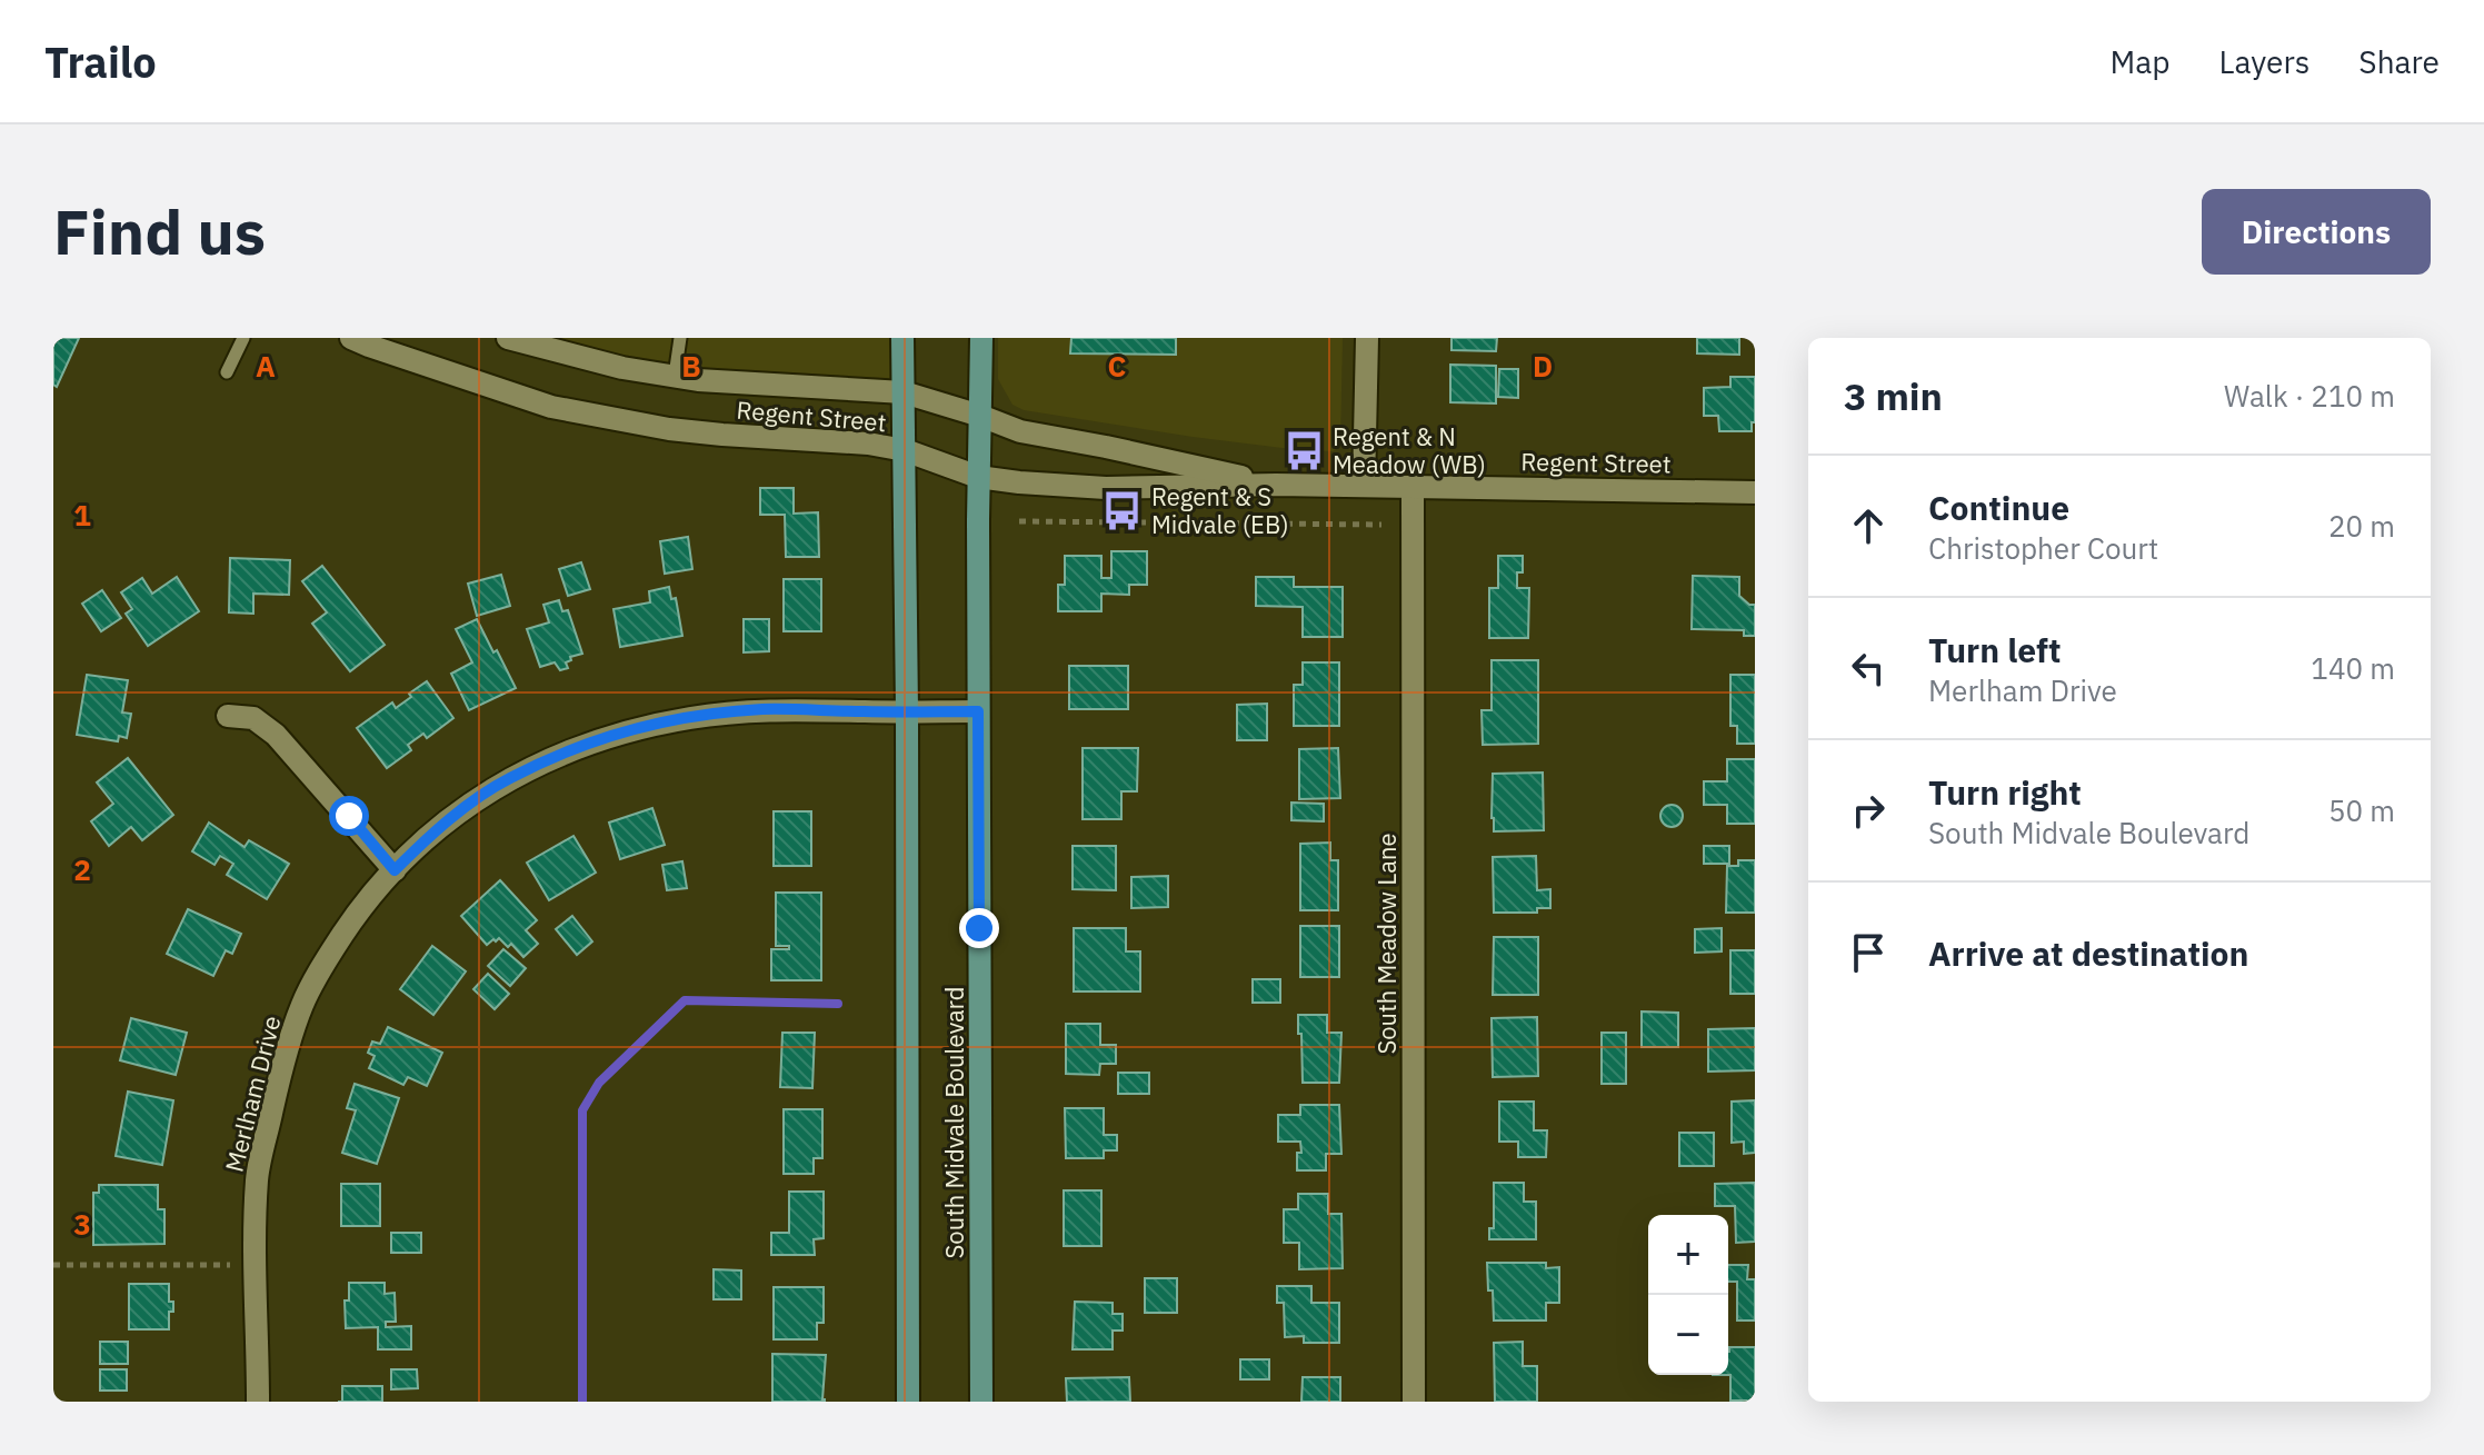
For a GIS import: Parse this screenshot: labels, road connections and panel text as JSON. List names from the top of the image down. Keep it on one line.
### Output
{"streets":{"main road":["South Midvale Boulevard"],"street":["Regent Street","South Meadow Lane","Merlham Drive"]},"crossings":[["Regent Street","South Meadow Lane"],["Regent Street","South Midvale Boulevard"],["Merlham Drive","South Midvale Boulevard"]],"places":{"bus stop":["Regent & N Meadow (WB)","Regent & S Midvale (EB)"]},"page":{"header":"Trailo","nav":["Map","Layers","Share"],"buttons":"Directions","title":"Find us","heading":["3 min","Walk · 210 m"],"list":[["Continue","Christopher Court","20 m"],["Turn left","Merlham Drive","140 m"],["Turn right","South Midvale Boulevard","50 m"],"Arrive at destination"],"map_buttons":["+","−"]},"grid":{"columns":["A","B","C","D"],"rows":["1","2","3"]}}
